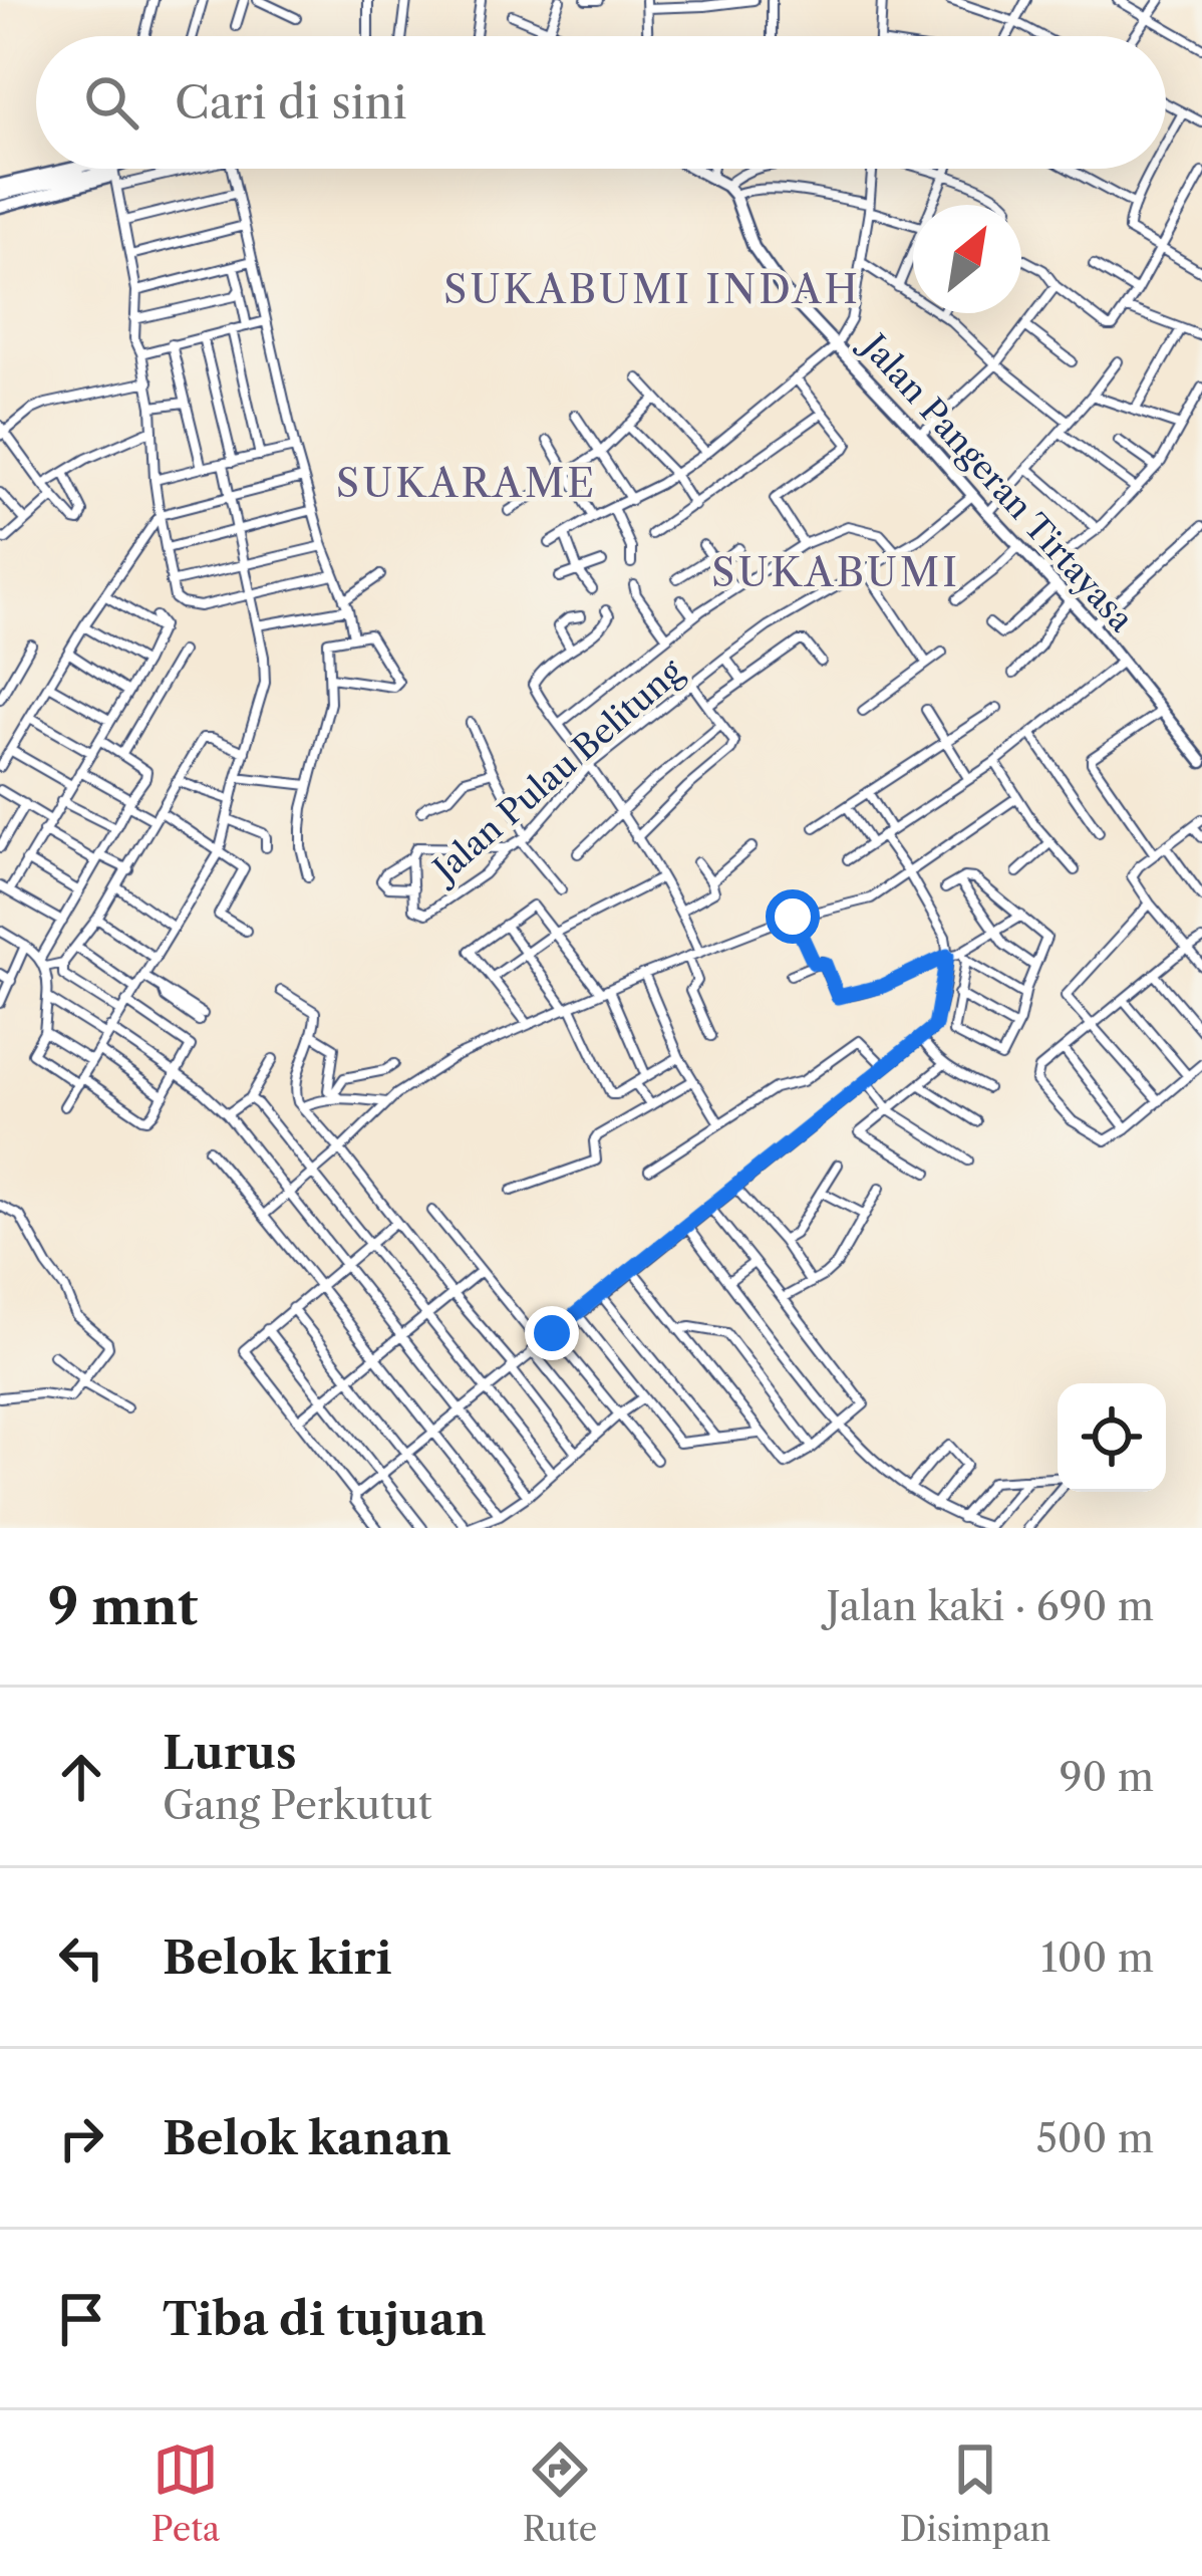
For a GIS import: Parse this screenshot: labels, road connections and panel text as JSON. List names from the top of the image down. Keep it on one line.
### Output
{"streets":{"main road":["Jalan Pangeran Tirtayasa"],"street":["Jalan Pulau Belitung"]},"crossings":[["Jalan Pangeran Tirtayasa","Jalan Pulau Belitung"]],"districts":["SUKABUMI INDAH","SUKARAME","SUKABUMI"],"north":"top right","page":{"search":"Cari di sini","heading":["9 mnt","Jalan kaki · 690 m"],"list":[["Lurus","Gang Perkutut","90 m"],["Belok kiri","100 m"],["Belok kanan","500 m"],"Tiba di tujuan"],"nav":["Peta","Rute","Disimpan"]}}
